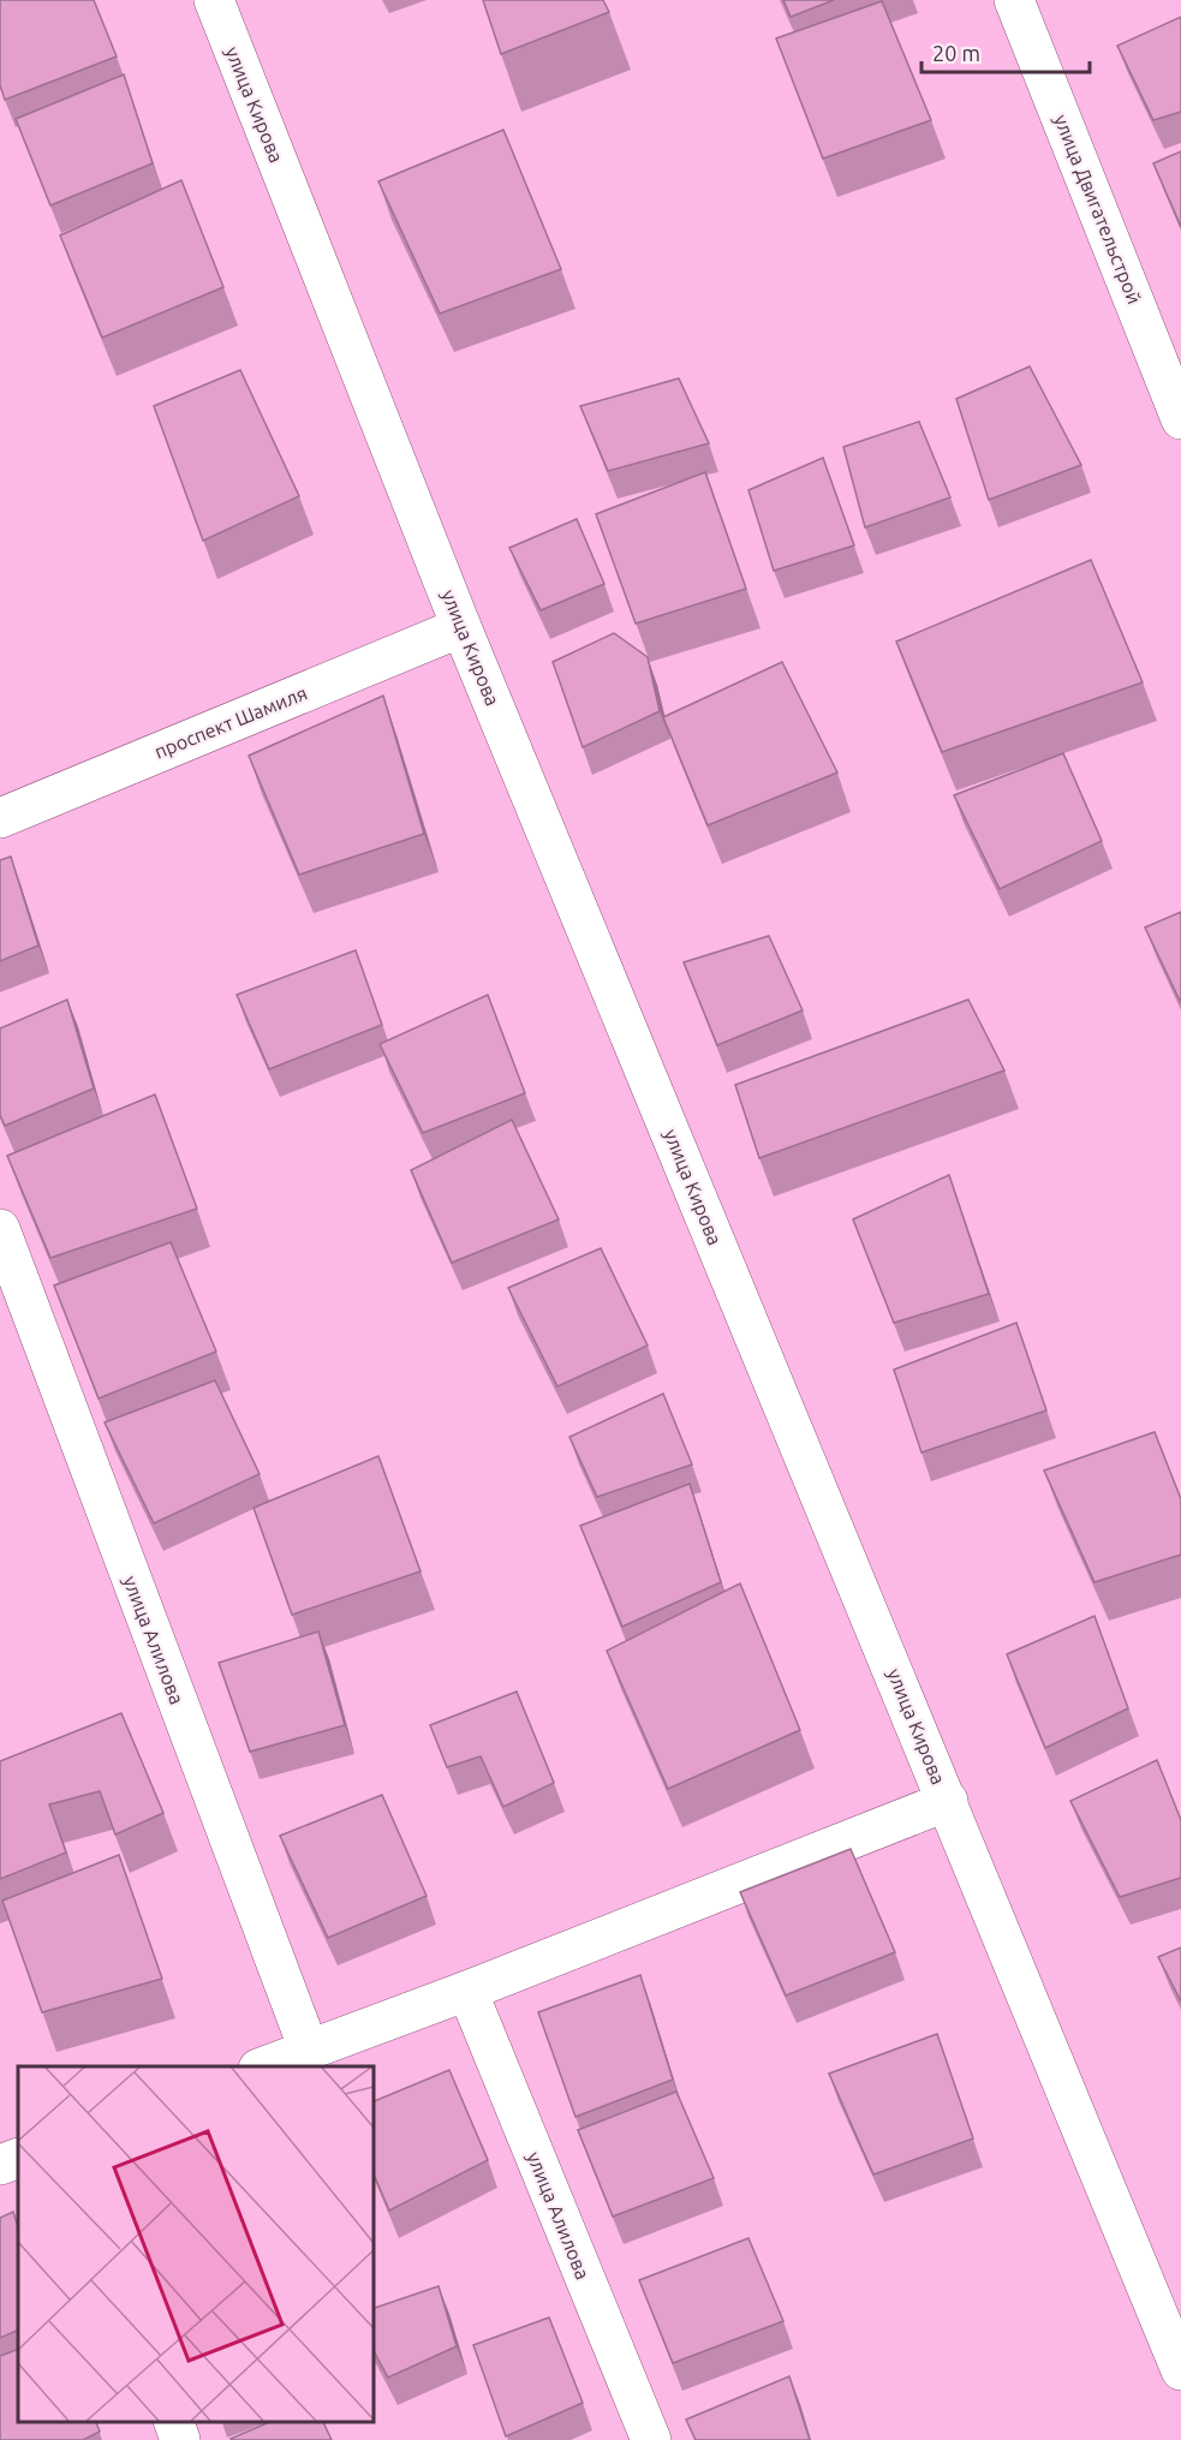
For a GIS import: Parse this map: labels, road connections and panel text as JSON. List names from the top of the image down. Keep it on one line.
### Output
{"streets":{"street":["улица Кирова","улица Двигательстрой","проспект Шамиля","улица Алилова"]},"crossings":[["улица Кирова","проспект Шамиля"]],"scale_bar":"20 m"}
